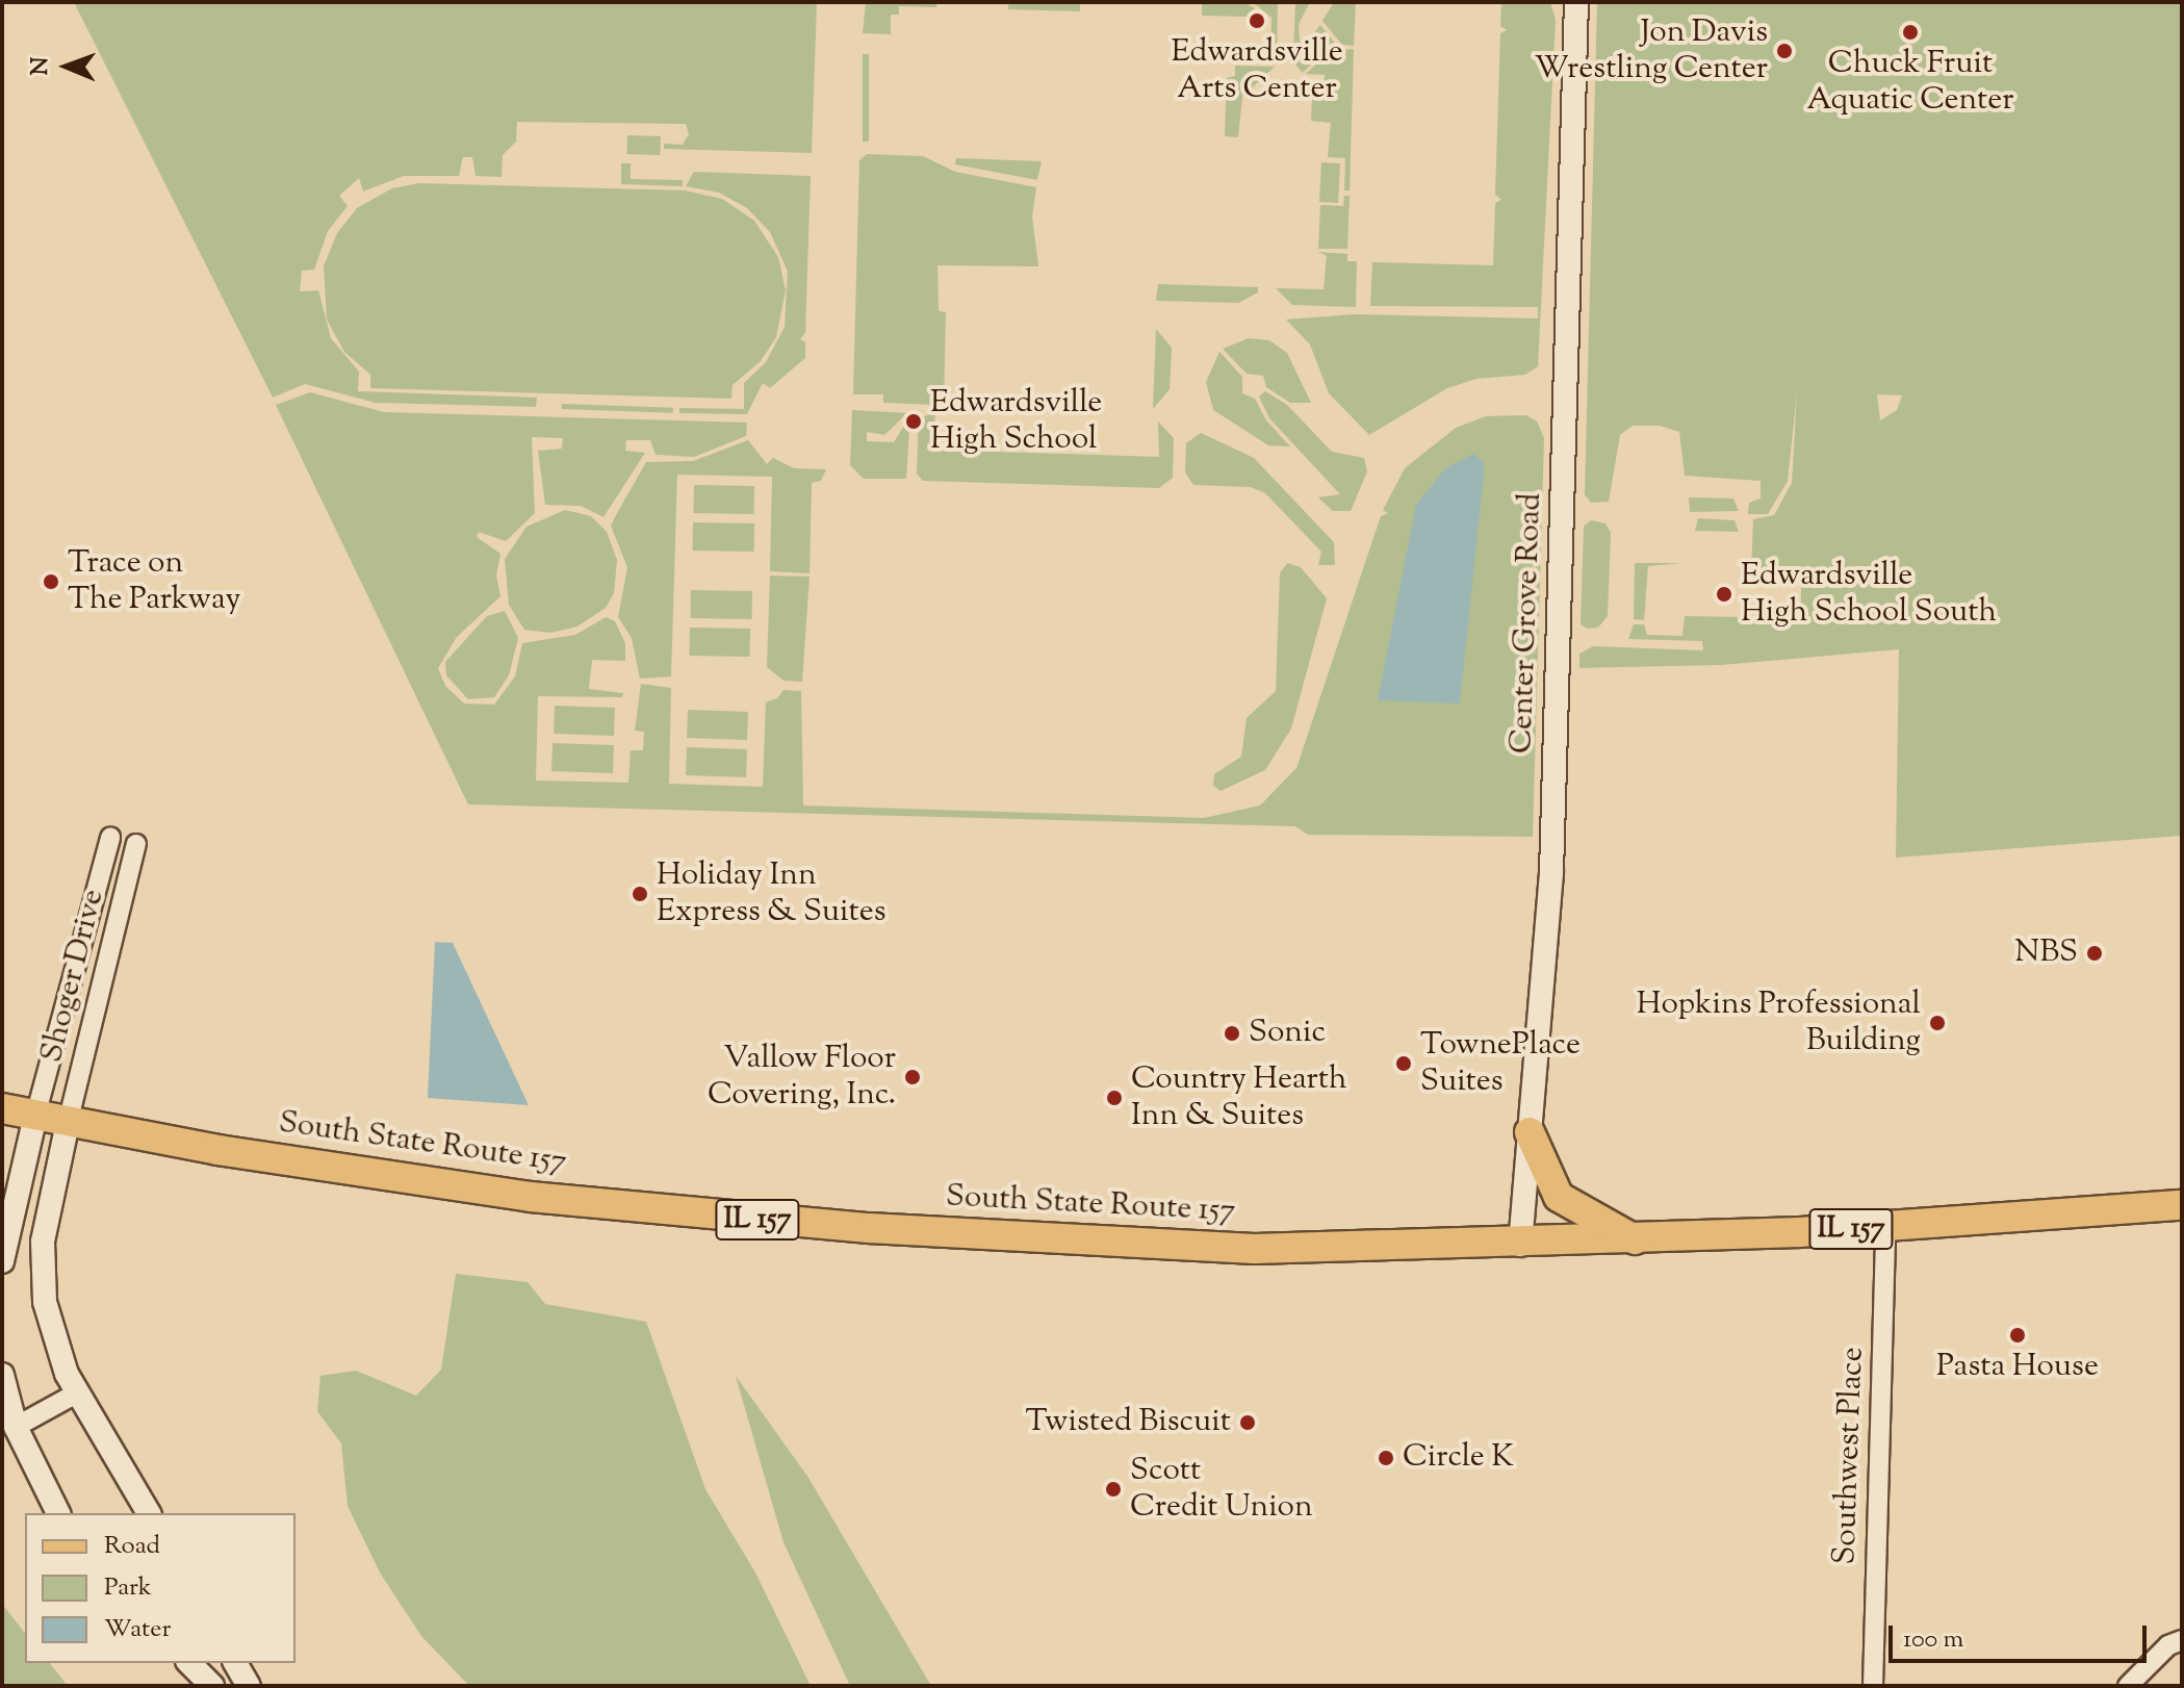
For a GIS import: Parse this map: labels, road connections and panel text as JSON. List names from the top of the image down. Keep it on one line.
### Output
{"streets":{"main road":["South State Route 157","IL 157"],"street":["Center Grove Road","Shoger Drive","Southwest Place"]},"crossings":[["Center Grove Road","South State Route 157"],["Shoger Drive","South State Route 157"],["South State Route 157","Southwest Place"]],"places":["Edwardsville Arts Center","Chuck Fruit Aquatic Center","Jon Davis Wrestling Center","Edwardsville High School","Trace on The Parkway","Edwardsville High School South","Holiday Inn Express & Suites","NBS","Hopkins Professional Building","Sonic","TownePlace Suites","Vallow Floor Covering, Inc.","Country Hearth Inn & Suites","Pasta House","Twisted Biscuit","Circle K","Scott Credit Union"],"legend":["Road","Park","Water"],"scale_bar":"100 m","north":"left"}
